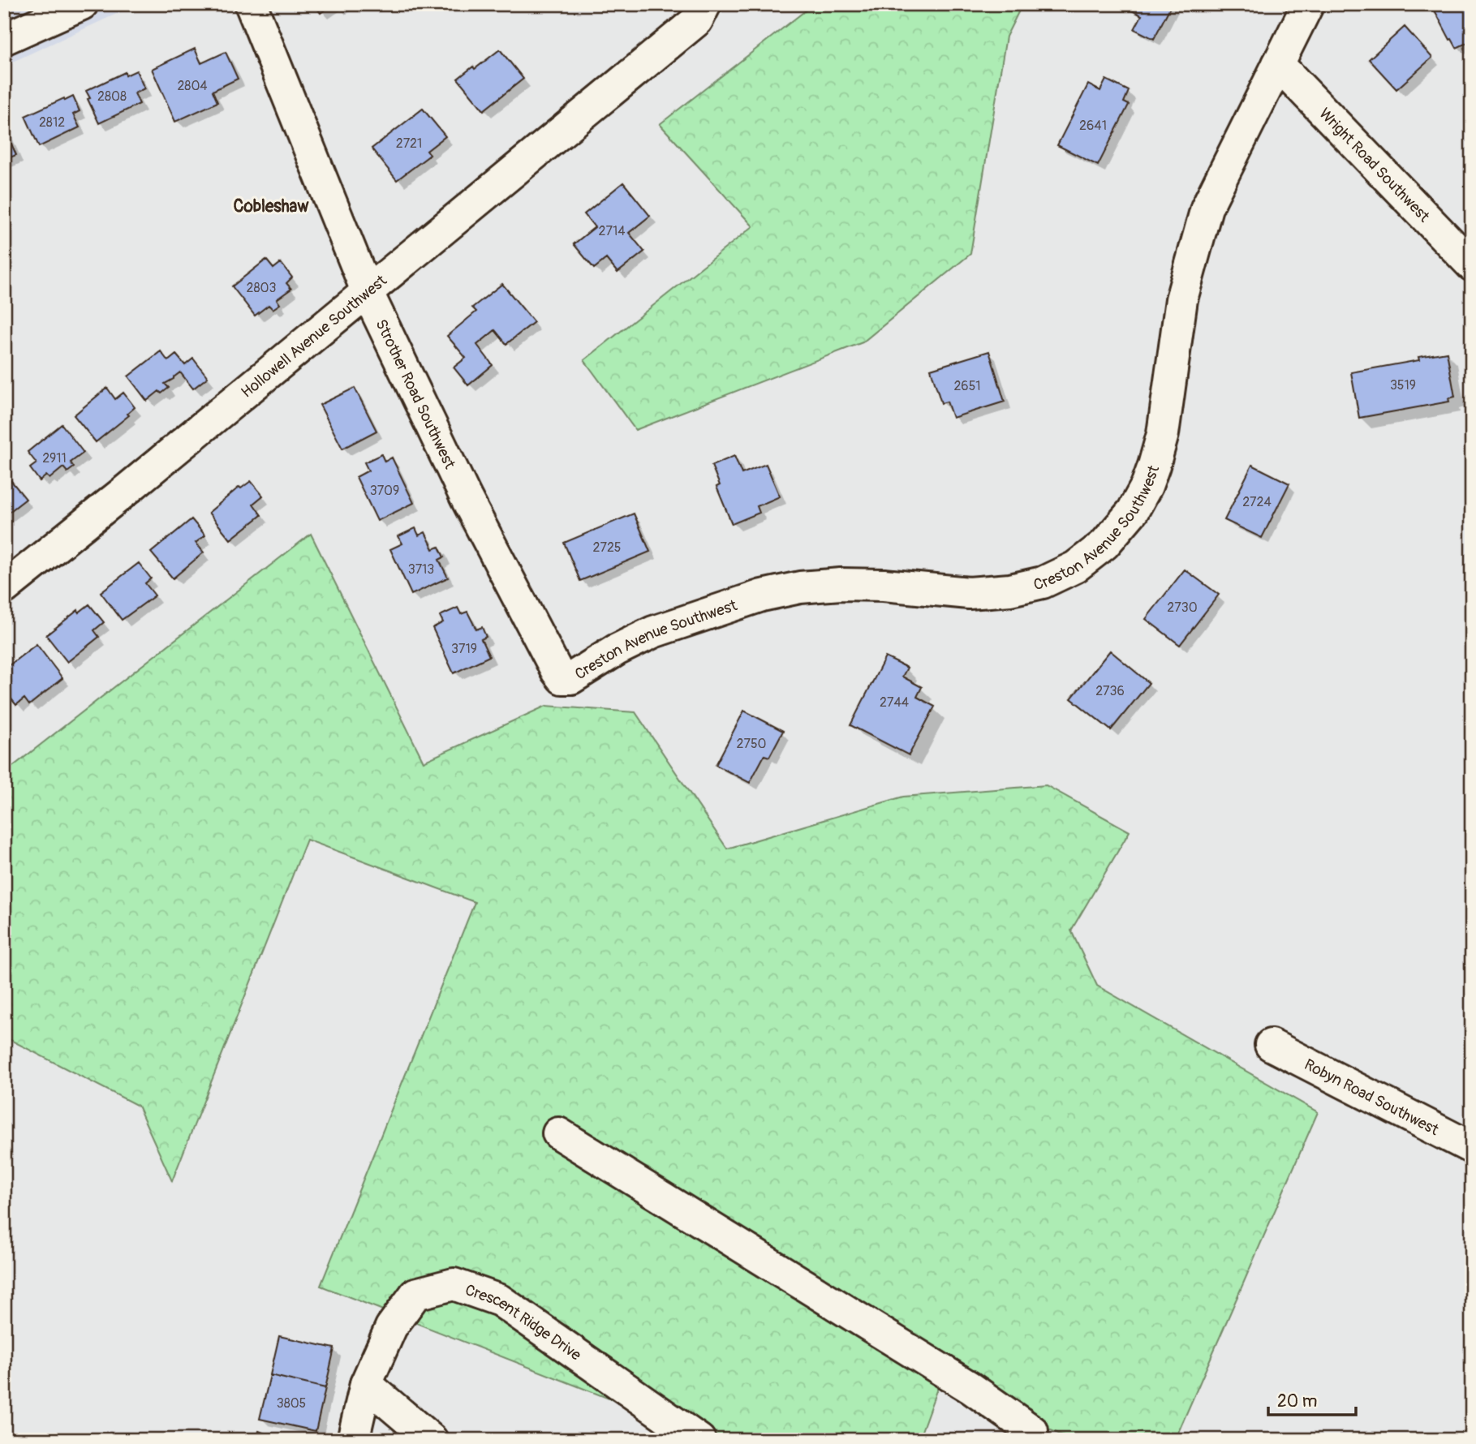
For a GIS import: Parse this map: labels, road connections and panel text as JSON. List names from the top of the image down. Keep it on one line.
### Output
{"streets":{"street":["Wright Road Southwest","Hollowell Avenue Southwest","Strother Road Southwest","Creston Avenue Southwest","Robyn Road Southwest","Crescent Ridge Drive"]},"crossings":[["Wright Road Southwest","Creston Avenue Southwest"],["Hollowell Avenue Southwest","Strother Road Southwest"],["Strother Road Southwest","Creston Avenue Southwest"]],"districts":["Cobleshaw"],"house_numbers":["2804","2808","2812","2641","2721","2714","2803","3519","2651","2911","3709","2724","2725","3713","2730","3719","2736","2744","2750","3805"],"scale_bar":"20 m"}
